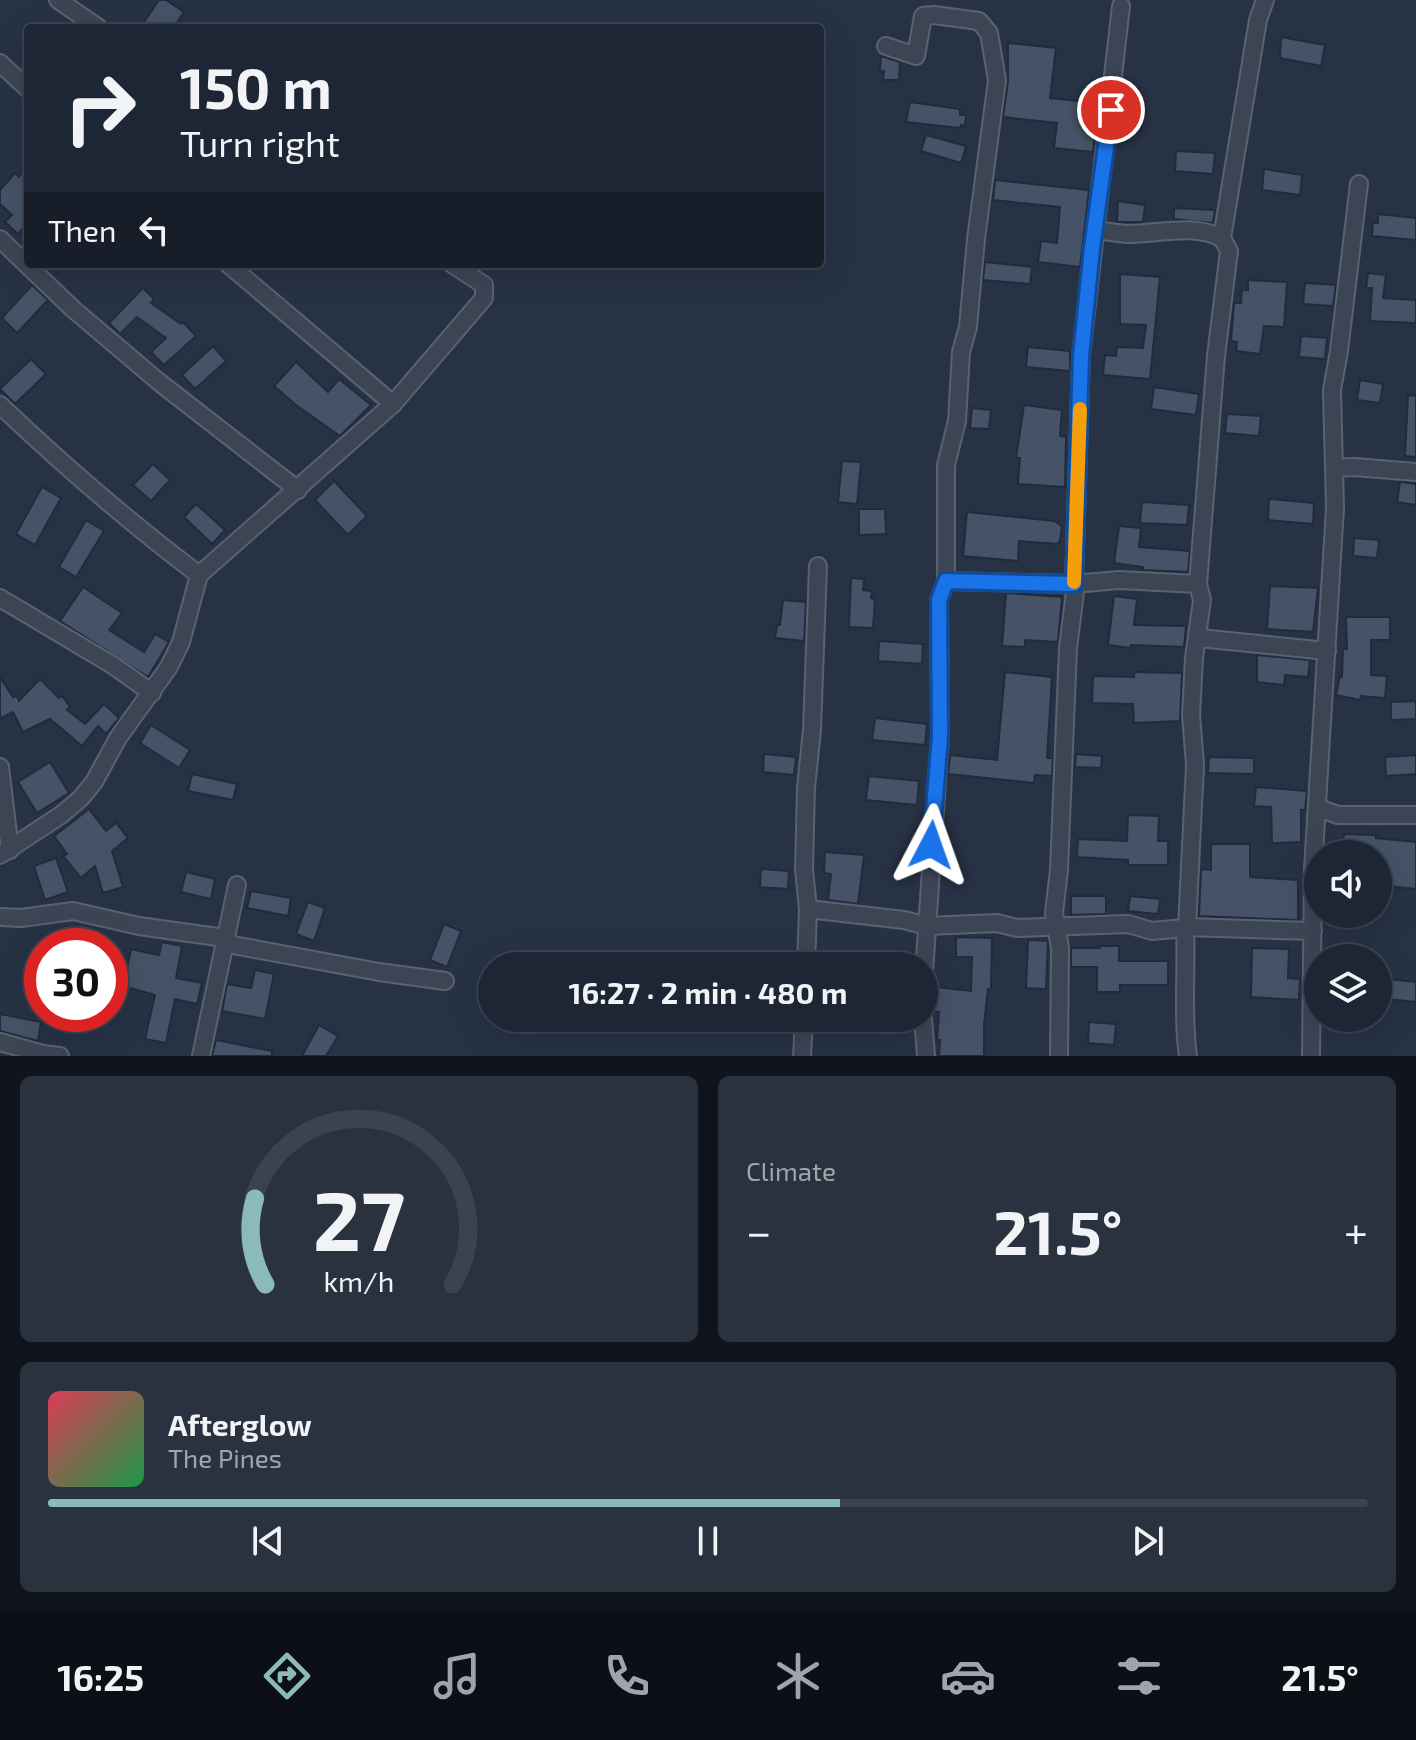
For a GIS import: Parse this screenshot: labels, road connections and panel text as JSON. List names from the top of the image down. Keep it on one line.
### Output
{"page":{"turn":["150 m","Turn right"],"then":"Then","limit":"30","trip":"16:27 · 2 min · 480 m","tile":"Climate","heat":["−","21.5°","+"],"song":["Afterglow","The Pines"],"tabs":["16:25","21.5°"],"gauge":["27","km/h"]}}
